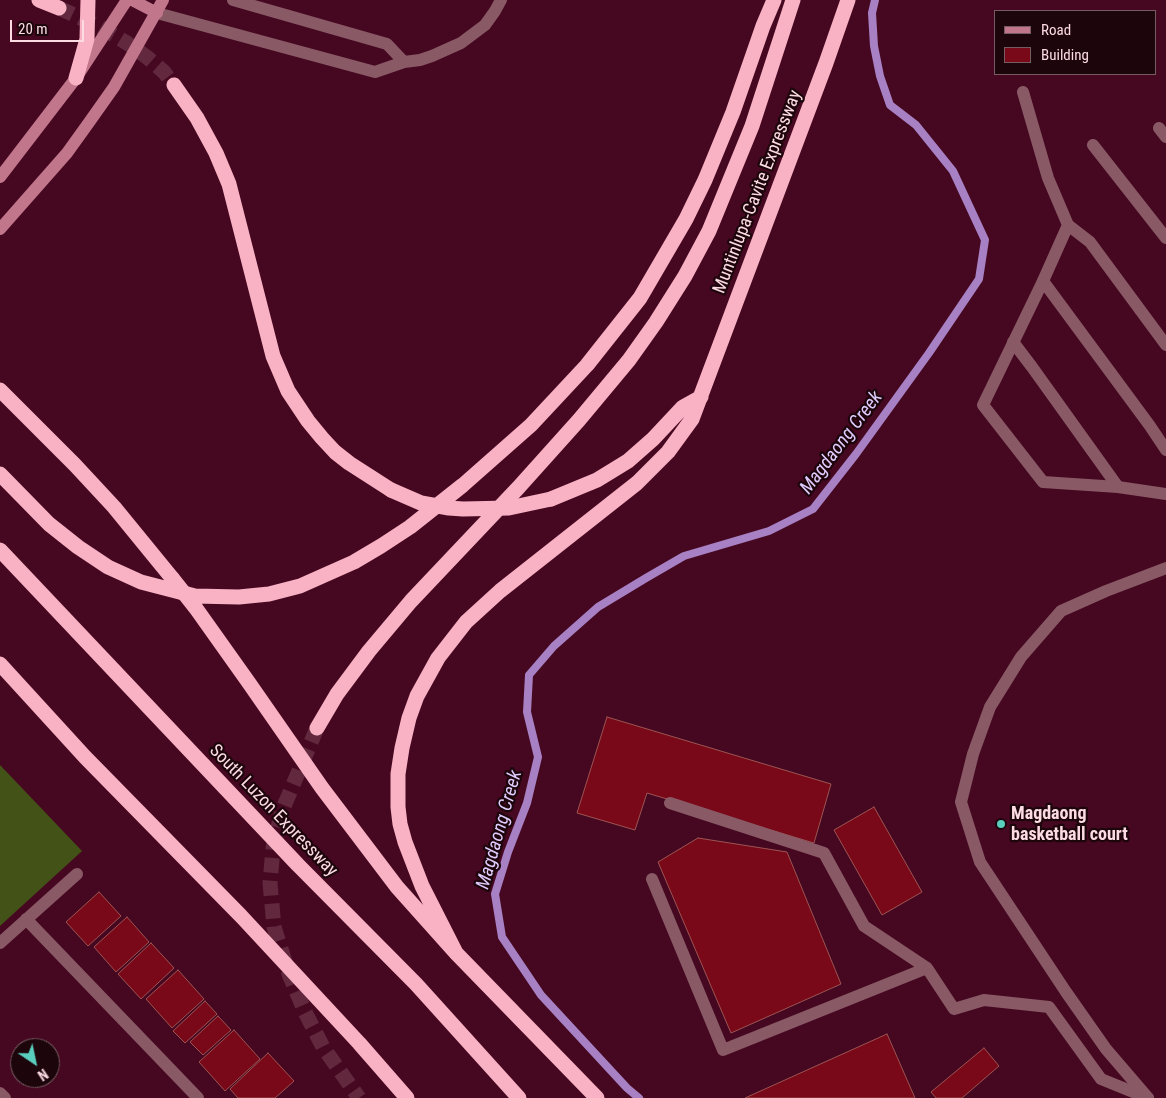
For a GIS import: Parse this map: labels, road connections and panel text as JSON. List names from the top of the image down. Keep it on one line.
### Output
{"streets":{"highway":["Muntinlupa-Cavite Expressway","South Luzon Expressway"]},"water":["Magdaong Creek"],"places":["Magdaong basketball court"],"legend":["Road","Building"],"scale_bar":"20 m","north":"bottom right"}
